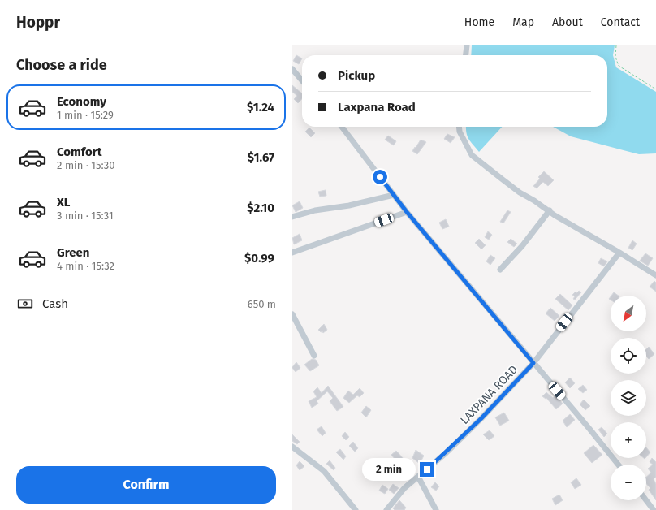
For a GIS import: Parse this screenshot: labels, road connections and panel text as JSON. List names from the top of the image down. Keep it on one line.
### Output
{"streets":{"street":["LAXPANA ROAD"]},"north":"bottom left","page":{"header":"Hoppr","nav":["Home","Map","About","Contact"],"heading":"Choose a ride","banner":["Pickup","Laxpana Road"],"list":[{"name":"Economy","note":"1 min · 15:29","value":"$1.24"},{"name":"Comfort","note":"2 min · 15:30","value":"$1.67"},{"name":"XL","note":"3 min · 15:31","value":"$2.10"},{"name":"Green","note":"4 min · 15:32","value":"$0.99"}],"pay":["Cash","650 m"],"map_buttons":["+","−"],"bubble":"2 min","buttons":"Confirm"}}
